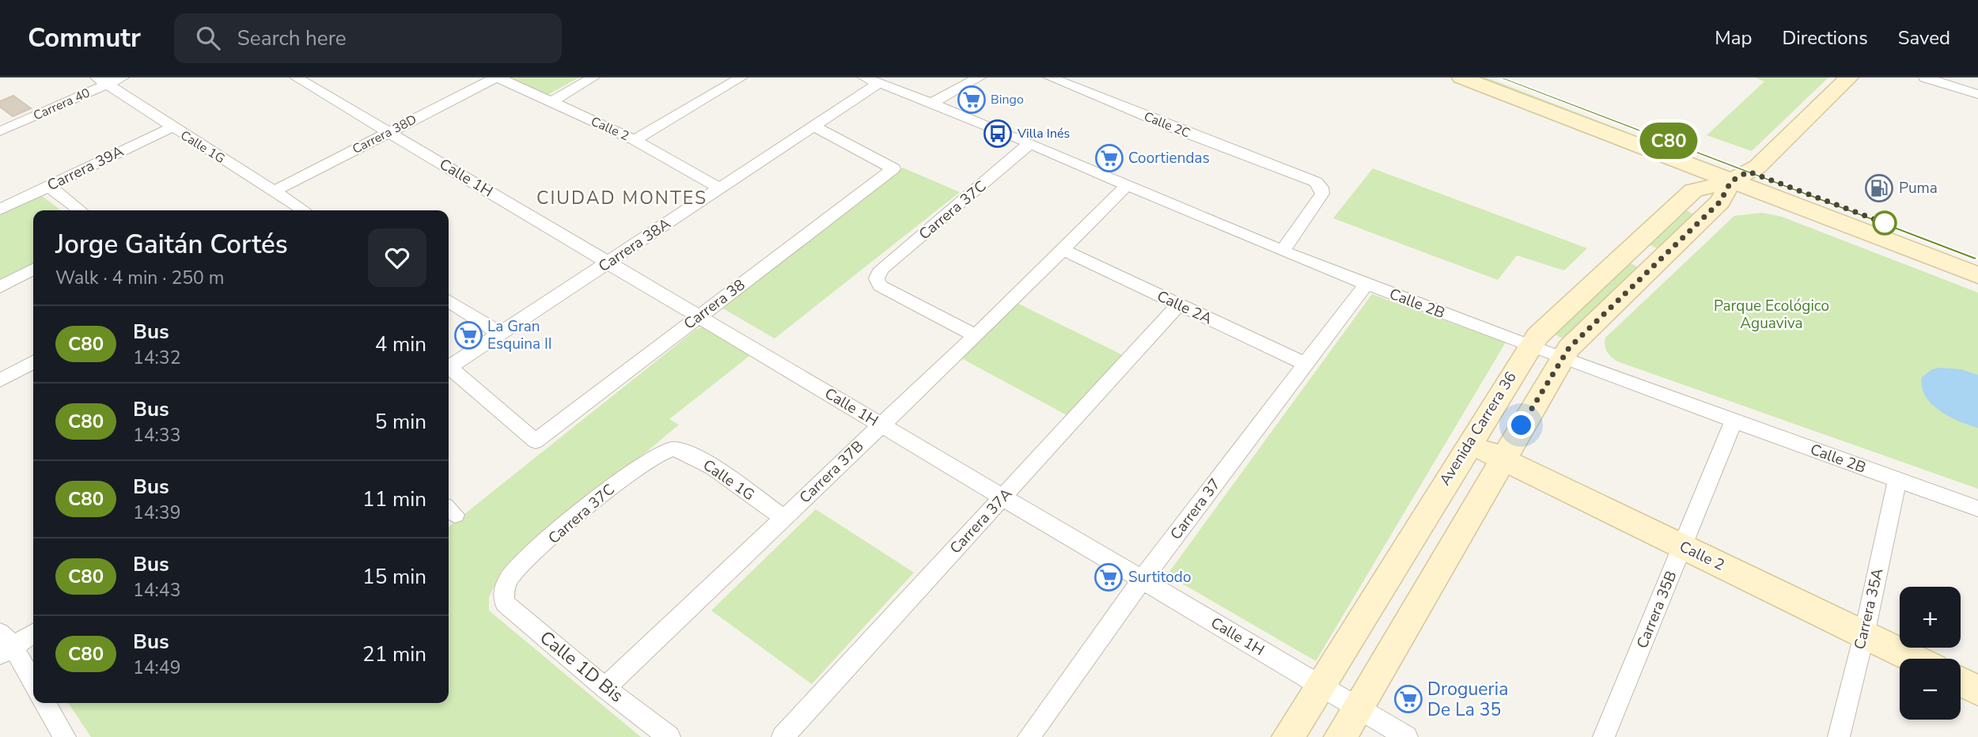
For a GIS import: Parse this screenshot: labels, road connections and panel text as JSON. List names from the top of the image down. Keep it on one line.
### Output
{"streets":{"main road":["Calle 2","Avenida Carrera 36"],"street":["Carrera 40","Calle 2C","Carrera 38D","Calle 1G","Carrera 39A","Calle 1H","Carrera 37C","Carrera 38A","Calle 2B","Carrera 38","Calle 2A","Carrera 37B","Carrera 37","Carrera 37A","Carrera 35A","Carrera 35B","Calle 1D Bis"]},"crossings":[["Carrera 40","Calle 1G"],["Calle 2","Carrera 38D"],["Calle 2","Carrera 38A"],["Calle 2","Avenida Carrera 36"],["Calle 2","Carrera 35A"],["Calle 2","Carrera 35B"],["Carrera 38D","Calle 1G"],["Carrera 38D","Calle 1H"],["Calle 1G","Carrera 39A"],["Calle 1G","Carrera 37C"],["Calle 1G","Carrera 37B"],["Calle 1H","Carrera 38A"],["Calle 1H","Carrera 38"],["Calle 1H","Avenida Carrera 36"],["Calle 1H","Carrera 37B"],["Calle 1H","Carrera 37"],["Calle 1H","Carrera 37A"],["Carrera 37C","Calle 2B"],["Carrera 37C","Carrera 37B"],["Carrera 37C","Calle 1D Bis"],["Carrera 38A","Calle 2B"],["Calle 2B","Avenida Carrera 36"],["Calle 2B","Carrera 37B"],["Calle 2B","Carrera 37"],["Calle 2B","Carrera 35A"],["Calle 2B","Carrera 35B"],["Calle 2A","Carrera 37B"],["Calle 2A","Carrera 37"],["Calle 2A","Carrera 37A"],["Carrera 37B","Calle 1D Bis"]],"districts":["CIUDAD MONTES"],"parks":["Parque Ecológico Aguaviva"],"places":{"supermarket":["Bingo","Coortiendas","La Gran Esquina II","Surtitodo","Drogueria De La 35"],"bus stop":["Villa Inés"],"fuel station":["Puma"]},"lines":["bus line C80"],"page":{"header":"Commutr","search":"Search here","nav":["Map","Directions","Saved"],"on_map":"C80","heading":["Jorge Gaitán Cortés","Walk · 4 min · 250 m"],"list":[{"mark":"C80","name":"Bus","note":"14:32","value":"4 min"},{"mark":"C80","name":"Bus","note":"14:33","value":"5 min"},{"mark":"C80","name":"Bus","note":"14:39","value":"11 min"},{"mark":"C80","name":"Bus","note":"14:43","value":"15 min"},{"mark":"C80","name":"Bus","note":"14:49","value":"21 min"}],"map_buttons":["+","−"]}}
